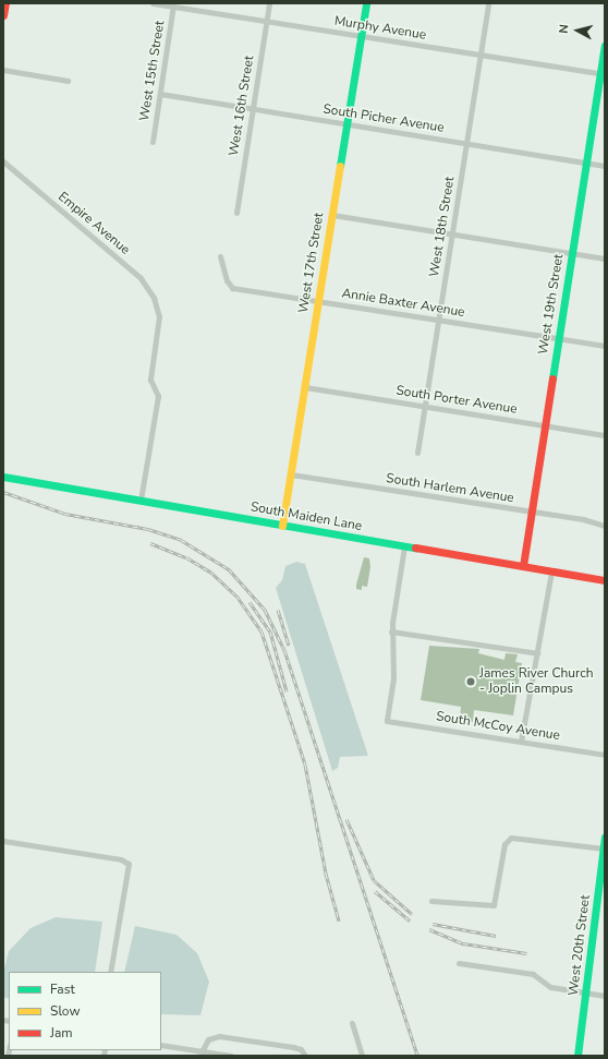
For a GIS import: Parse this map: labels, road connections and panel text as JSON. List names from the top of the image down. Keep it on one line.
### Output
{"streets":{"street":["Murphy Avenue","West 15th Street","West 16th Street","South Picher Avenue","Empire Avenue","West 18th Street","West 17th Street","Annie Baxter Avenue","West 19th Street","South Porter Avenue","South Harlem Avenue","South Maiden Lane","South McCoy Avenue","West 20th Street"]},"crossings":[["Murphy Avenue","West 15th Street"],["Murphy Avenue","West 16th Street"],["Murphy Avenue","West 18th Street"],["Murphy Avenue","West 17th Street"],["Murphy Avenue","West 19th Street"],["West 15th Street","South Picher Avenue"],["West 16th Street","South Picher Avenue"],["South Picher Avenue","West 18th Street"],["South Picher Avenue","West 17th Street"],["South Picher Avenue","West 19th Street"],["Empire Avenue","South Maiden Lane"],["West 18th Street","Annie Baxter Avenue"],["West 18th Street","South Porter Avenue"],["West 17th Street","Annie Baxter Avenue"],["West 17th Street","South Porter Avenue"],["West 17th Street","South Harlem Avenue"],["West 17th Street","South Maiden Lane"],["Annie Baxter Avenue","West 19th Street"],["West 19th Street","South Porter Avenue"],["West 19th Street","South Harlem Avenue"],["West 19th Street","South Maiden Lane"]],"places":["James River Church - Joplin Campus"],"legend":["Fast","Slow","Jam"],"north":"left"}
